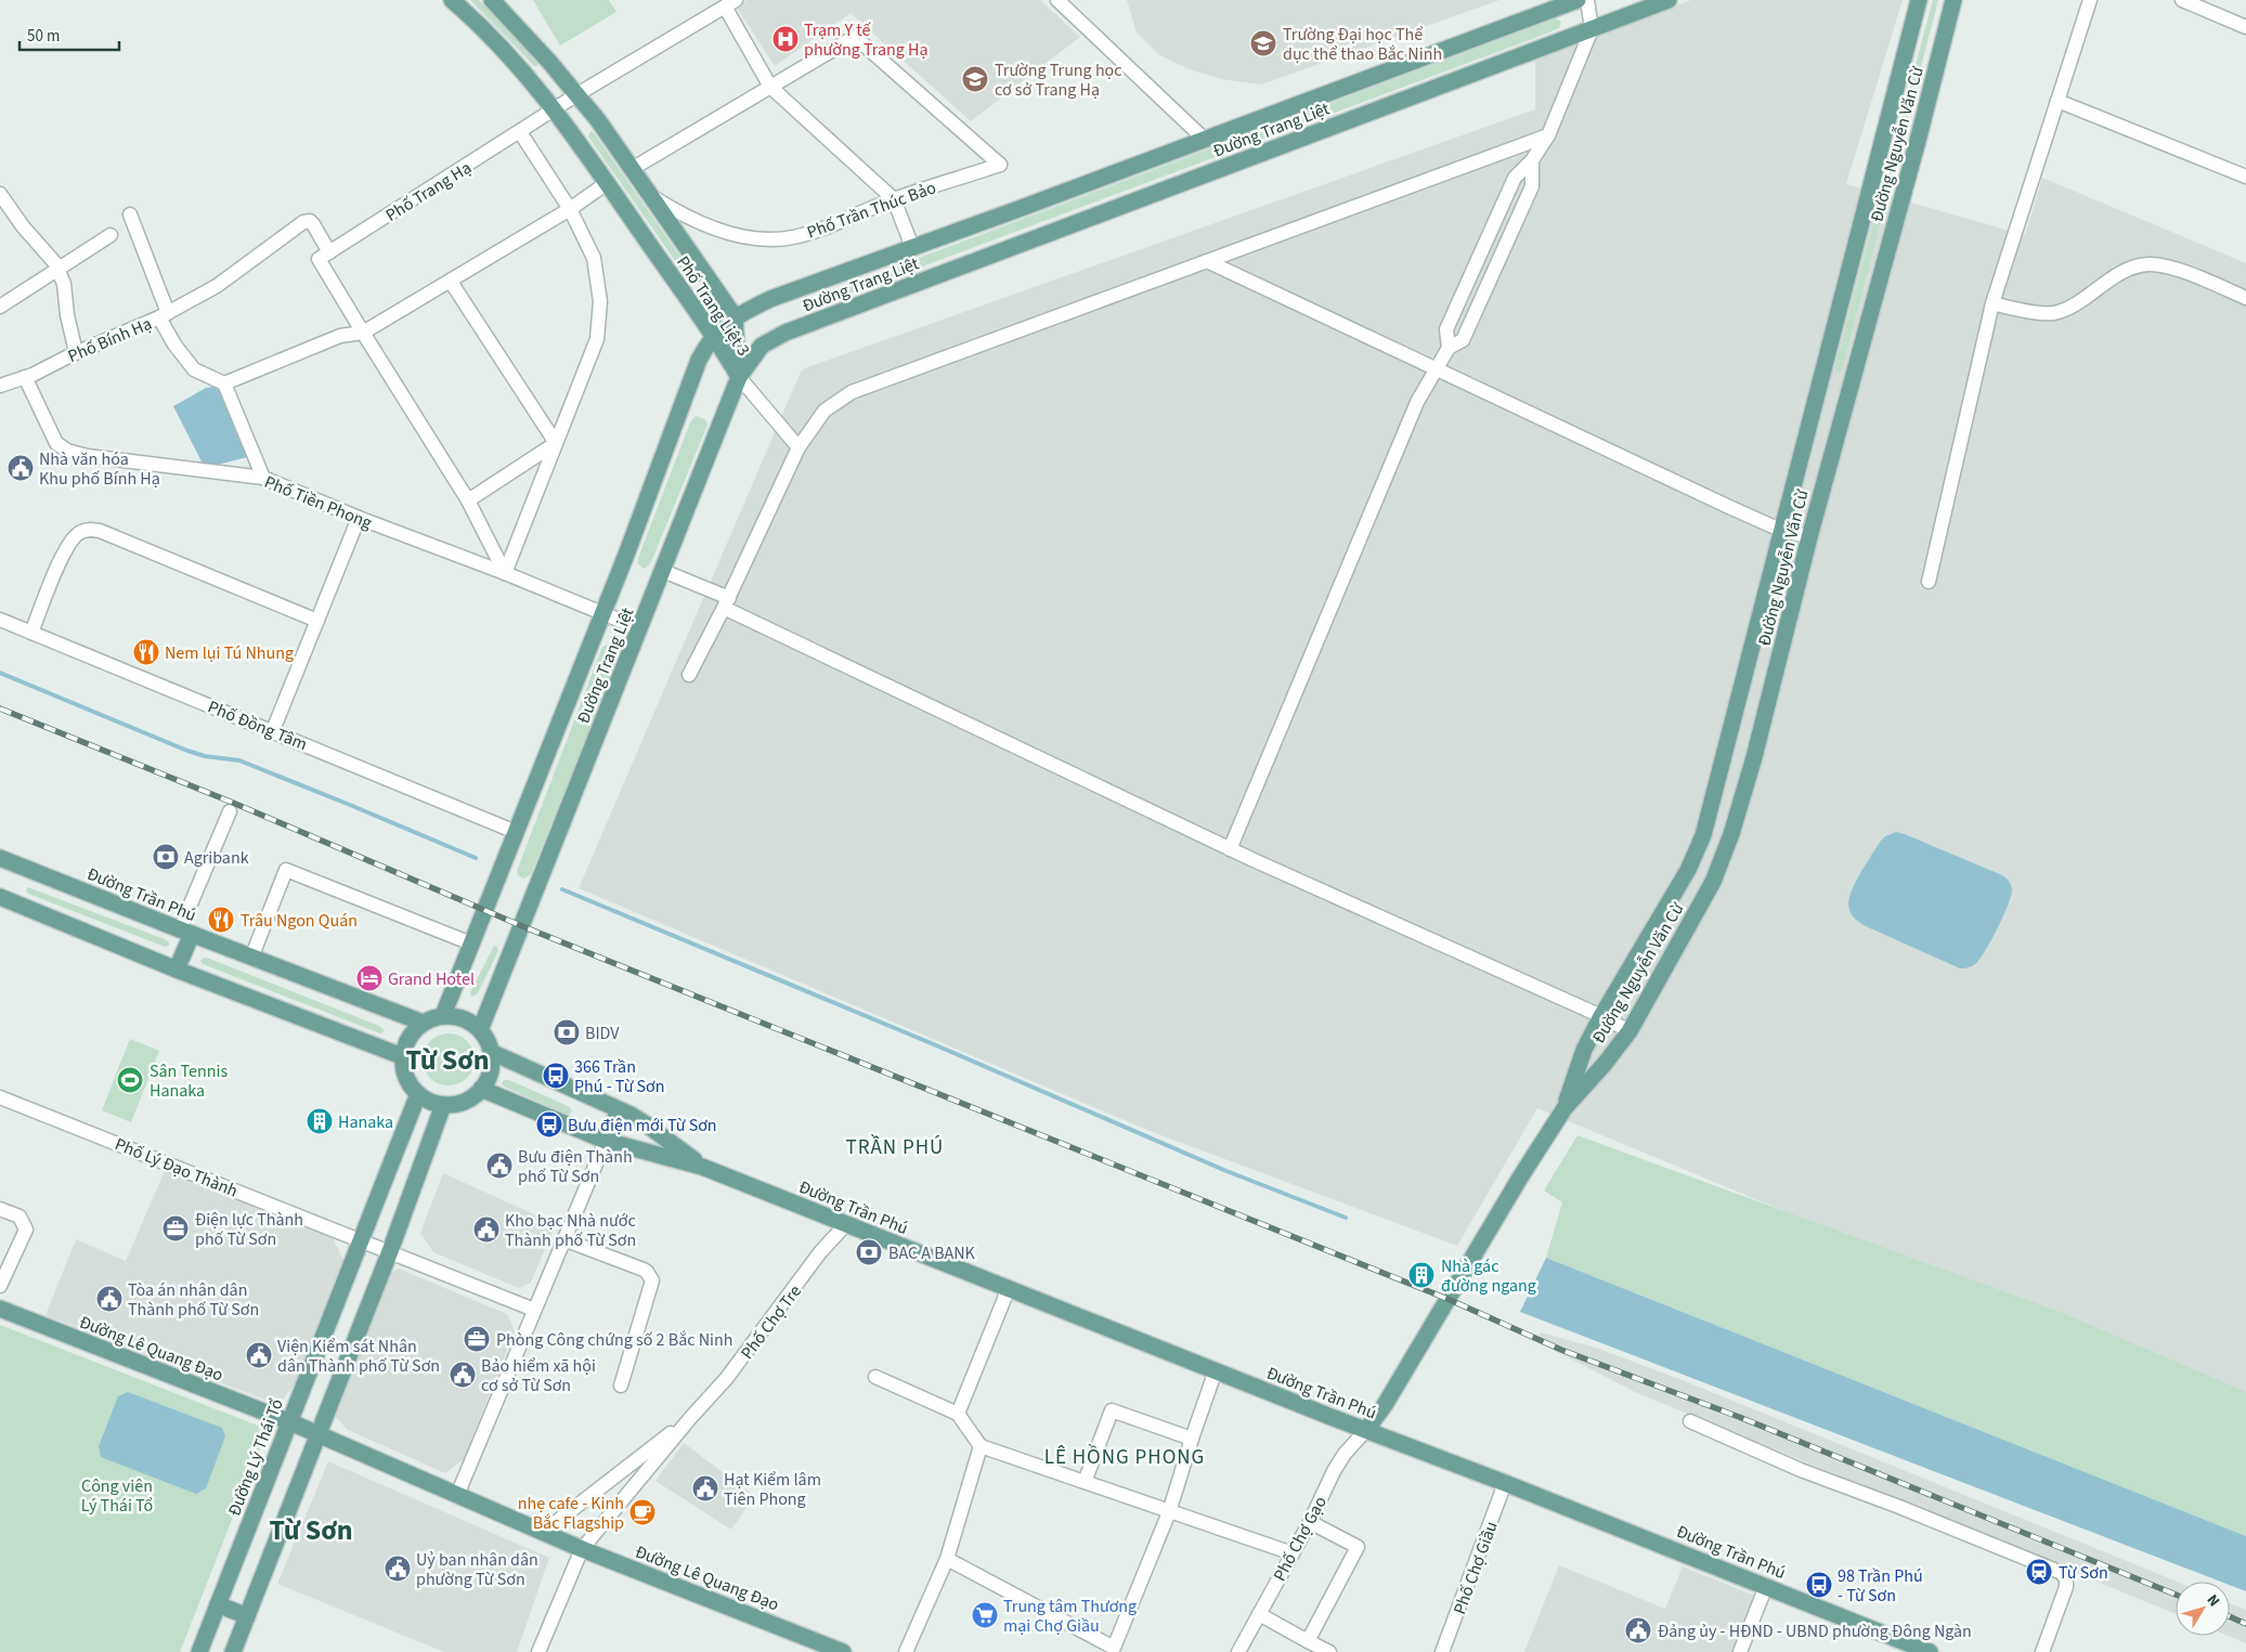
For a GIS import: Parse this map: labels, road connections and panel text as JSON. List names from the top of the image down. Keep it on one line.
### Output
{"streets":{"main road":["Đường Trang Liệt","Đường Nguyễn Văn Cừ","Phố Trang Liệt 3","Đường Trần Phú","Đường Lê Quang Đạo","Đường Lý Thái Tổ"],"street":["Phố Trang Hạ","Phố Trần Thúc Bảo","Phố Bính Hạ","Phố Tiền Phong","Phố Đồng Tâm","Phố Lý Đạo Thành","Phố Chợ Tre","Phố Chợ Gạo","Phố Chợ Giầu"]},"crossings":[["Đường Trang Liệt","Phố Trang Liệt 3"],["Đường Trang Liệt","Phố Tiền Phong"],["Đường Trang Liệt","Phố Đồng Tâm"],["Đường Trang Liệt","Đường Trần Phú"],["Đường Trang Liệt","Đường Lý Thái Tổ"],["Đường Nguyễn Văn Cừ","Đường Trần Phú"],["Đường Nguyễn Văn Cừ","Phố Chợ Gạo"],["Phố Trang Hạ","Phố Trang Liệt 3"],["Phố Trần Thúc Bảo","Phố Trang Liệt 3"],["Phố Bính Hạ","Phố Tiền Phong"],["Đường Trần Phú","Phố Chợ Tre"],["Đường Trần Phú","Đường Lý Thái Tổ"],["Đường Trần Phú","Phố Chợ Gạo"],["Đường Trần Phú","Phố Chợ Giầu"],["Phố Lý Đạo Thành","Đường Lý Thái Tổ"],["Phố Chợ Tre","Đường Lê Quang Đạo"],["Đường Lê Quang Đạo","Đường Lý Thái Tổ"]],"districts":["Từ Sơn","TRẦN PHÚ","LÊ HỒNG PHONG","Từ Sơn"],"parks":["Công viên Lý Thái Tổ"],"places":{"hospital":["Trạm Y tế phường Trang Hạ"],"school or university":["Trường Đại học Thể dục thể thao Bắc Ninh","Trường Trung học cơ sở Trang Hạ"],"public building":["Nhà văn hóa Khu phố Bính Hạ","Bưu điện Thành phố Từ Sơn","Kho bạc Nhà nước Thành phố Từ Sơn","Tòa án nhân dân Thành phố Từ Sơn","Viện Kiểm sát Nhân dân Thành phố Từ Sơn","Bảo hiểm xã hội cơ sở Từ Sơn","Hạt Kiểm lâm Tiên Phong","Uỷ ban nhân dân phường Từ Sơn","Đảng ủy - HĐND - UBND phường Đông Ngàn"],"restaurant":["Nem lụi Tú Nhung","Trâu Ngon Quán"],"bank":["Agribank","BIDV","BAC A BANK"],"hotel":["Grand Hotel"],"bus stop":["366 Trần Phú - Từ Sơn","Bưu điện mới Từ Sơn","98 Trần Phú - Từ Sơn"],"sports":["Sân Tennis Hanaka"],"building":["Hanaka","Nhà gác đường ngang"],"office":["Điện lực Thành phố Từ Sơn","Phòng Công chứng số 2 Bắc Ninh"],"cafe":["nhẹ cafe - Kinh Bắc Flagship"],"station":["Từ Sơn"],"supermarket":["Trung tâm Thương mại Chợ Giầu"]},"scale_bar":"50 m","north":"top right"}
